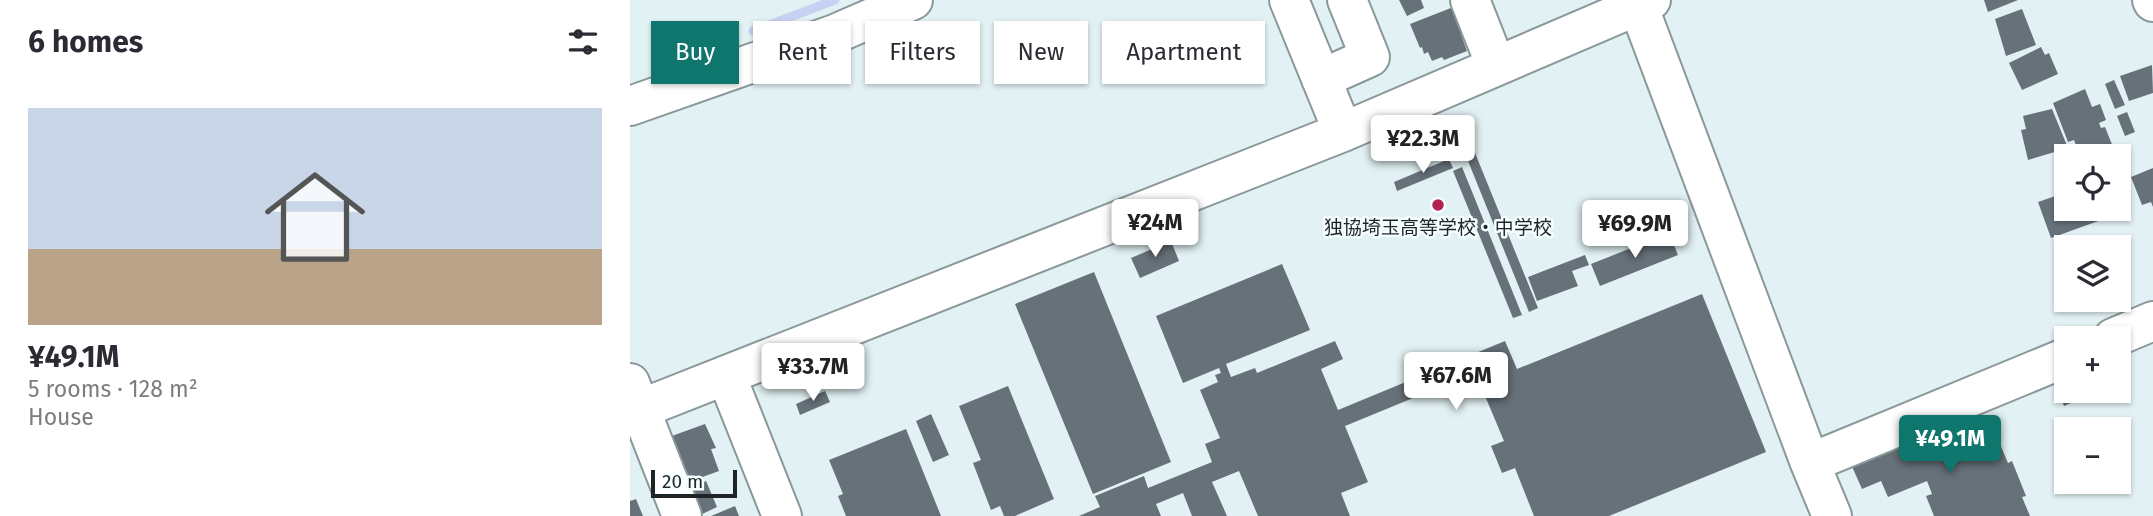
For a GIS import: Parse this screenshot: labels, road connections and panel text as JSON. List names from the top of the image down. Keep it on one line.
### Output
{"places":["独協埼玉高等学校・中学校"],"scale_bar":"20 m","page":{"heading":"6 homes","chip":["Buy","Rent","Filters","New","Apartment"],"list":[{"name":"¥49.1M","note":"5 rooms · 128 m² · House"}],"price":["¥22.3M","¥24M","¥69.9M","¥33.7M","¥67.6M","¥49.1M"],"map_buttons":["+","−"],"scale":"20 m"}}
